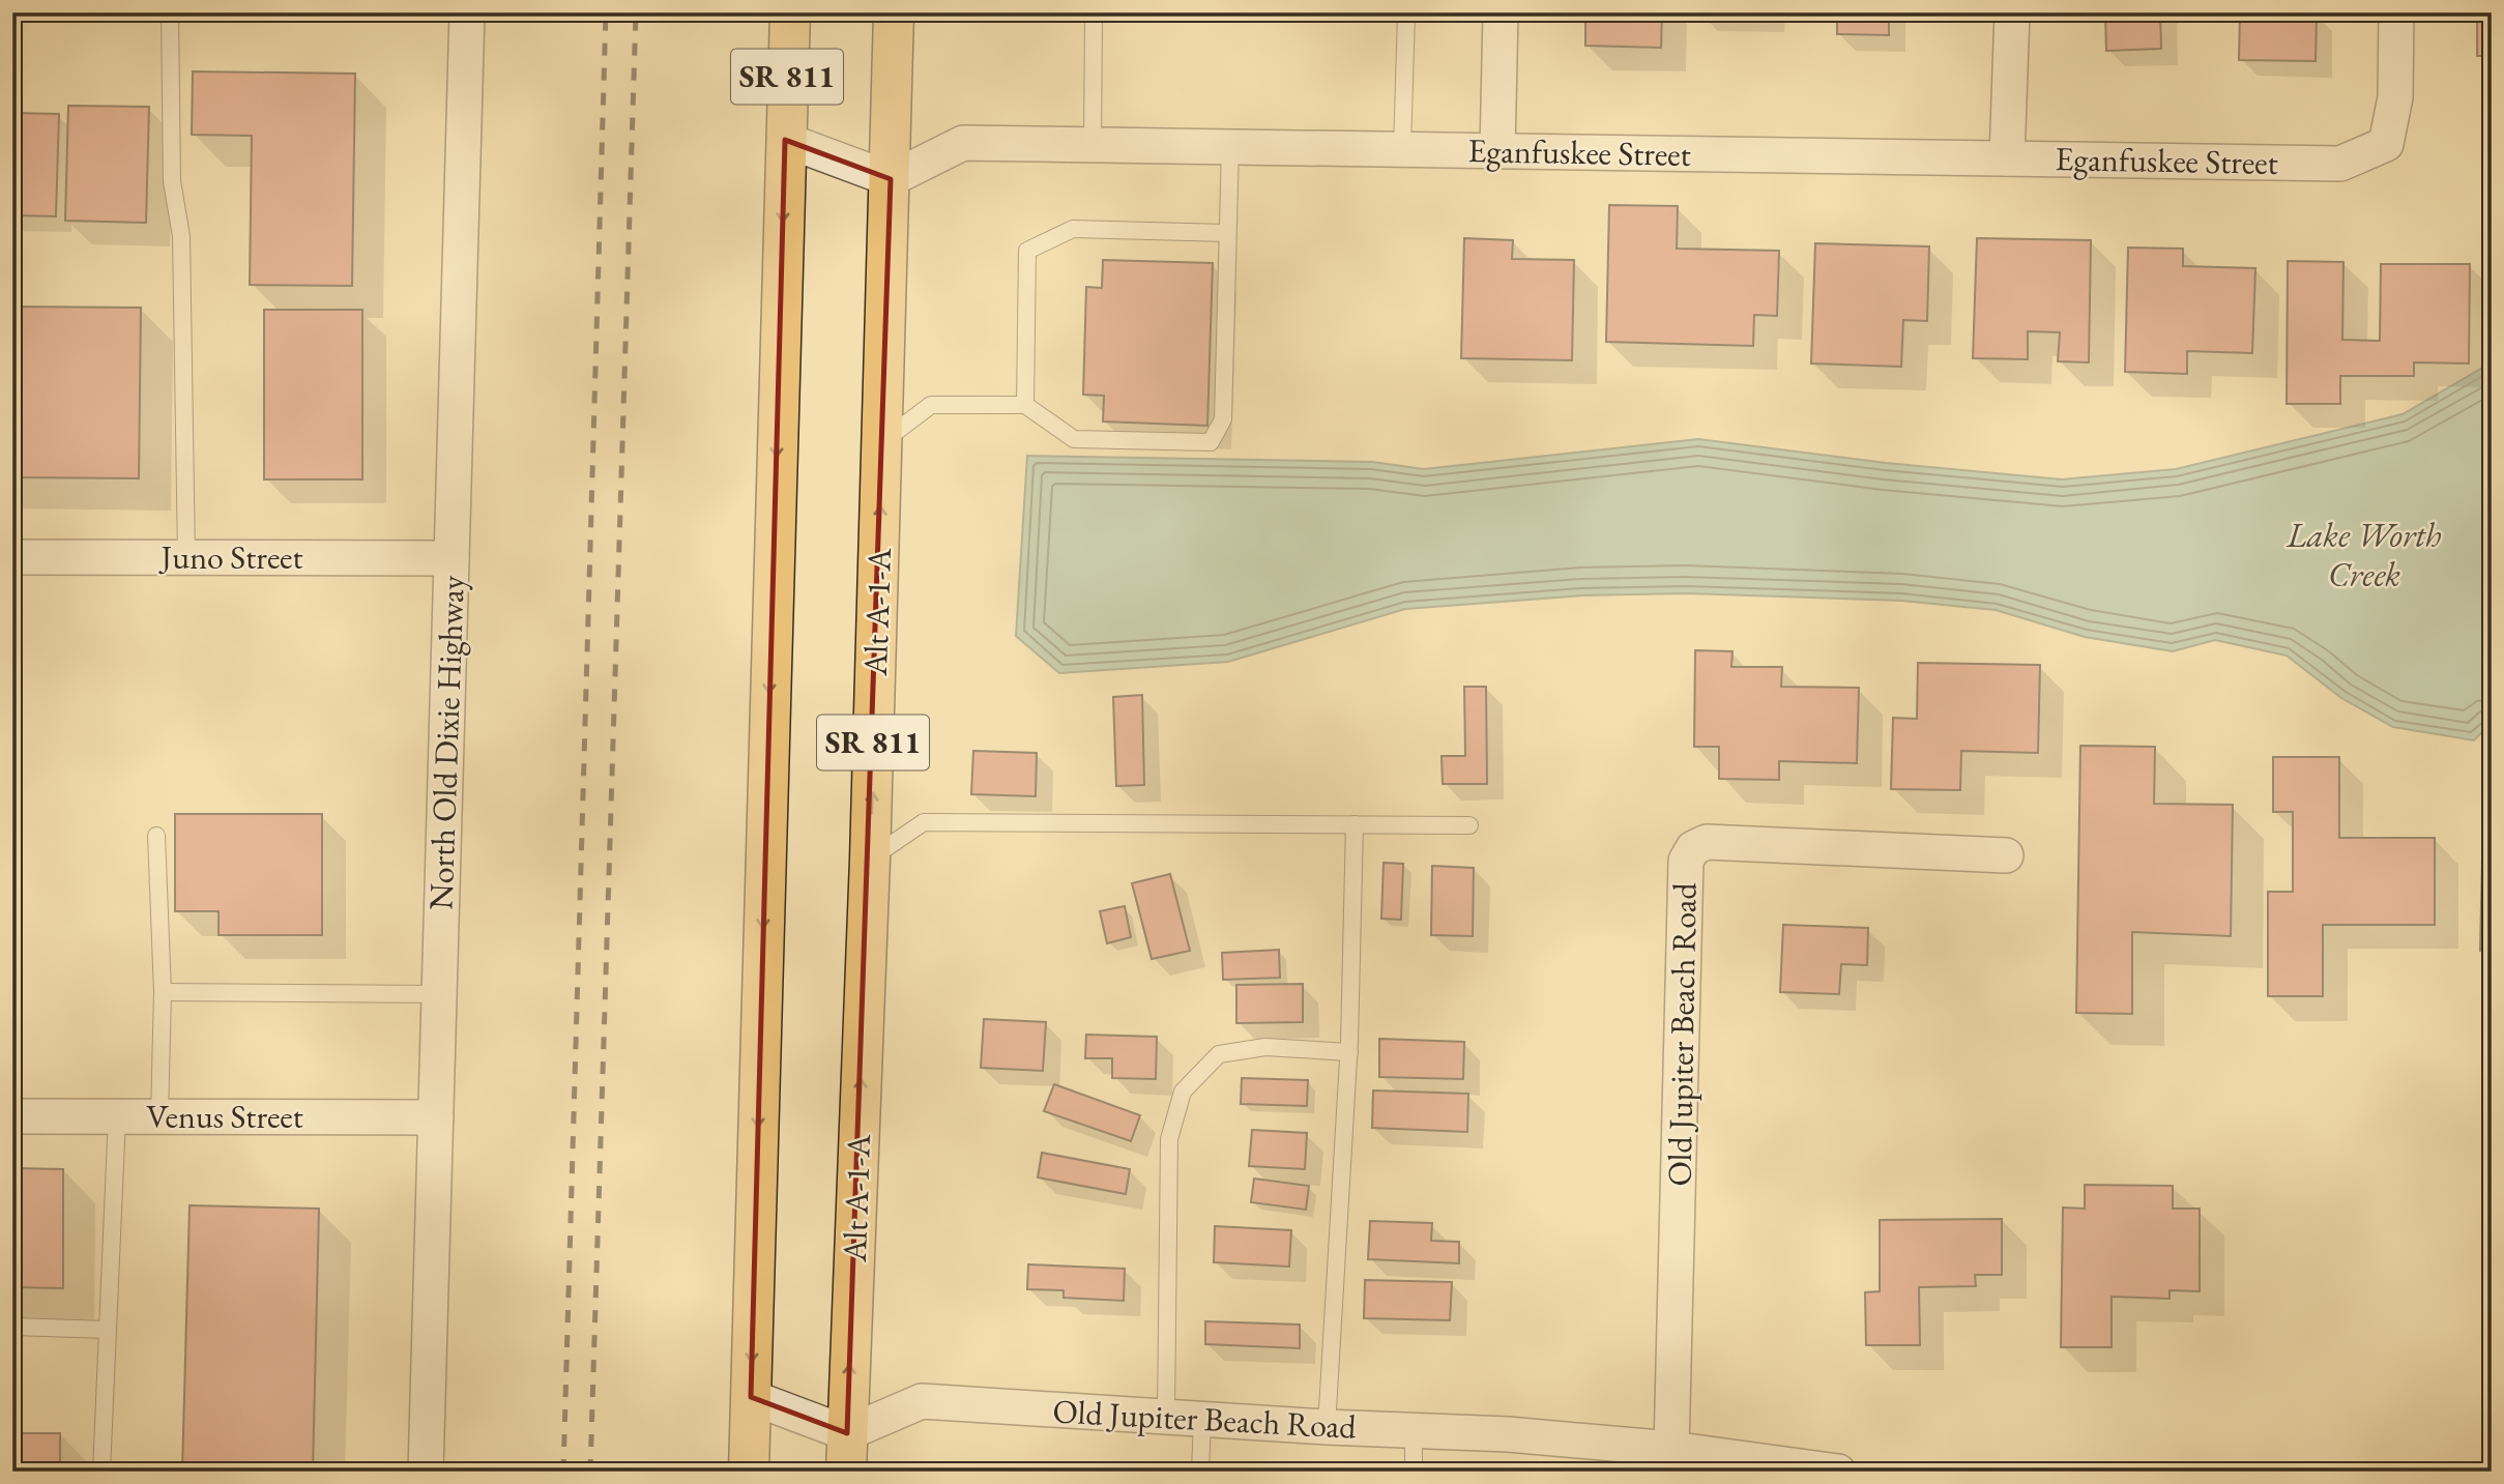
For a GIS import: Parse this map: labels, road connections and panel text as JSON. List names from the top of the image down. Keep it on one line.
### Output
{"streets":{"main road":["SR 811","Alt A-1-A"],"street":["Eganfuskee Street","Juno Street","North Old Dixie Highway","Old Jupiter Beach Road","Venus Street"]},"crossings":[["Eganfuskee Street","Alt A-1-A"],["Juno Street","North Old Dixie Highway"],["Alt A-1-A","Old Jupiter Beach Road"],["North Old Dixie Highway","Venus Street"]],"water":["Lake Worth Creek"]}
